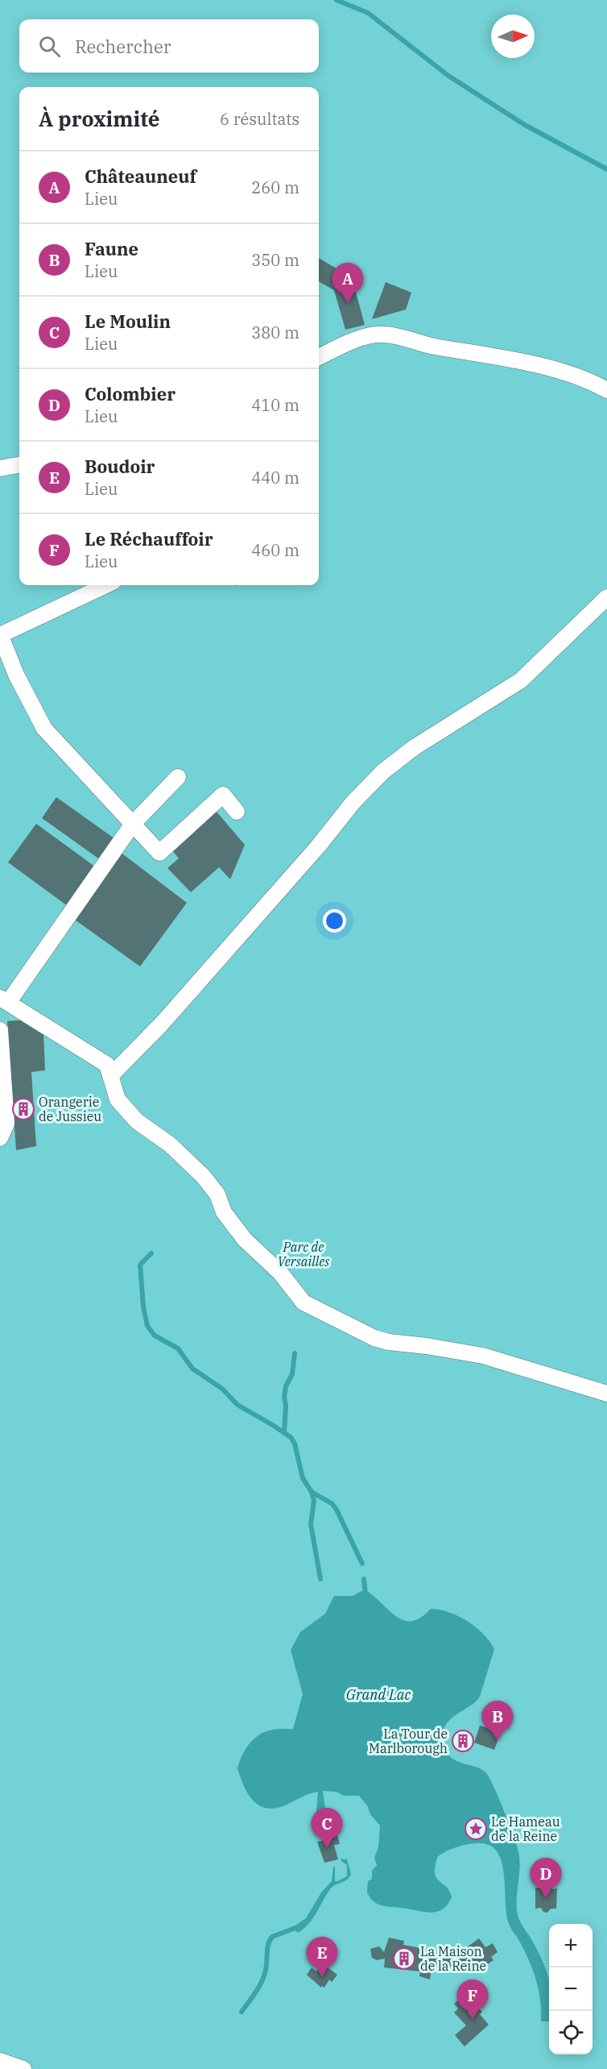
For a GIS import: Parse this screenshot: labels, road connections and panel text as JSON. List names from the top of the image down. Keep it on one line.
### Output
{"water":["Grand Lac"],"parks":["Parc de Versailles"],"places":{"building":["Orangerie de Jussieu","La Tour de Marlborough","La Maison de la Reine"],"place":["Le Hameau de la Reine"]},"north":"right","page":{"search":"Rechercher","heading":["À proximité","6 résultats"],"list":[{"mark":"A","name":"Châteauneuf","note":"Lieu","value":"260 m"},{"mark":"B","name":"Faune","note":"Lieu","value":"350 m"},{"mark":"C","name":"Le Moulin","note":"Lieu","value":"380 m"},{"mark":"D","name":"Colombier","note":"Lieu","value":"410 m"},{"mark":"E","name":"Boudoir","note":"Lieu","value":"440 m"},{"mark":"F","name":"Le Réchauffoir","note":"Lieu","value":"460 m"}],"pins":["A","B","C","D","E","F"],"map_buttons":["+","−"]}}
